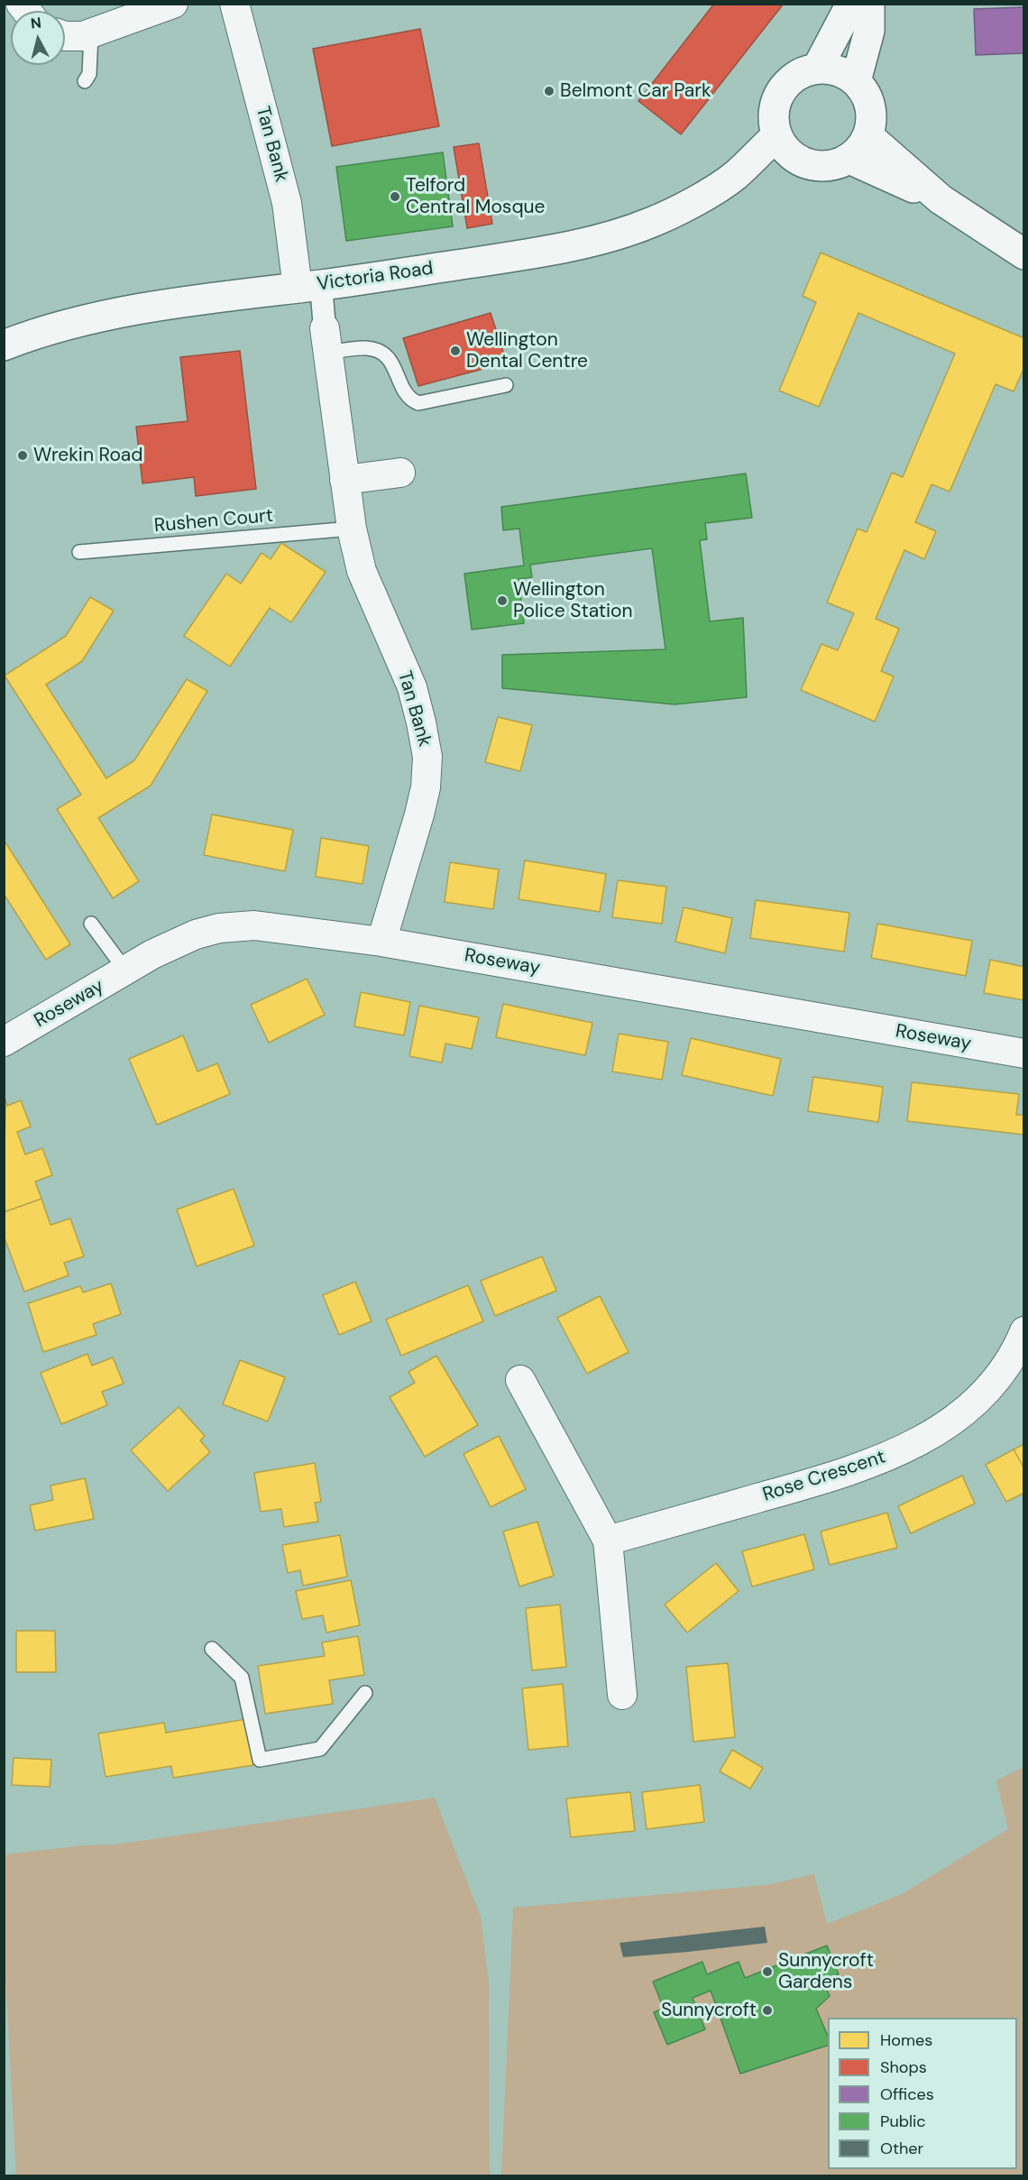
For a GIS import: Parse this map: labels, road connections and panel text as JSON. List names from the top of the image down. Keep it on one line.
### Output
{"streets":{"street":["Tan Bank","Victoria Road","Roseway","Rose Crescent"],"lane":["Rushen Court"]},"crossings":[["Tan Bank","Victoria Road"],["Tan Bank","Rushen Court"],["Tan Bank","Roseway"]],"places":["Belmont Car Park","Telford Central Mosque","Wellington Dental Centre","Wrekin Road","Wellington Police Station","Sunnycroft Gardens","Sunnycroft"],"legend":["Homes","Shops","Offices","Public","Other"],"north":"top"}
